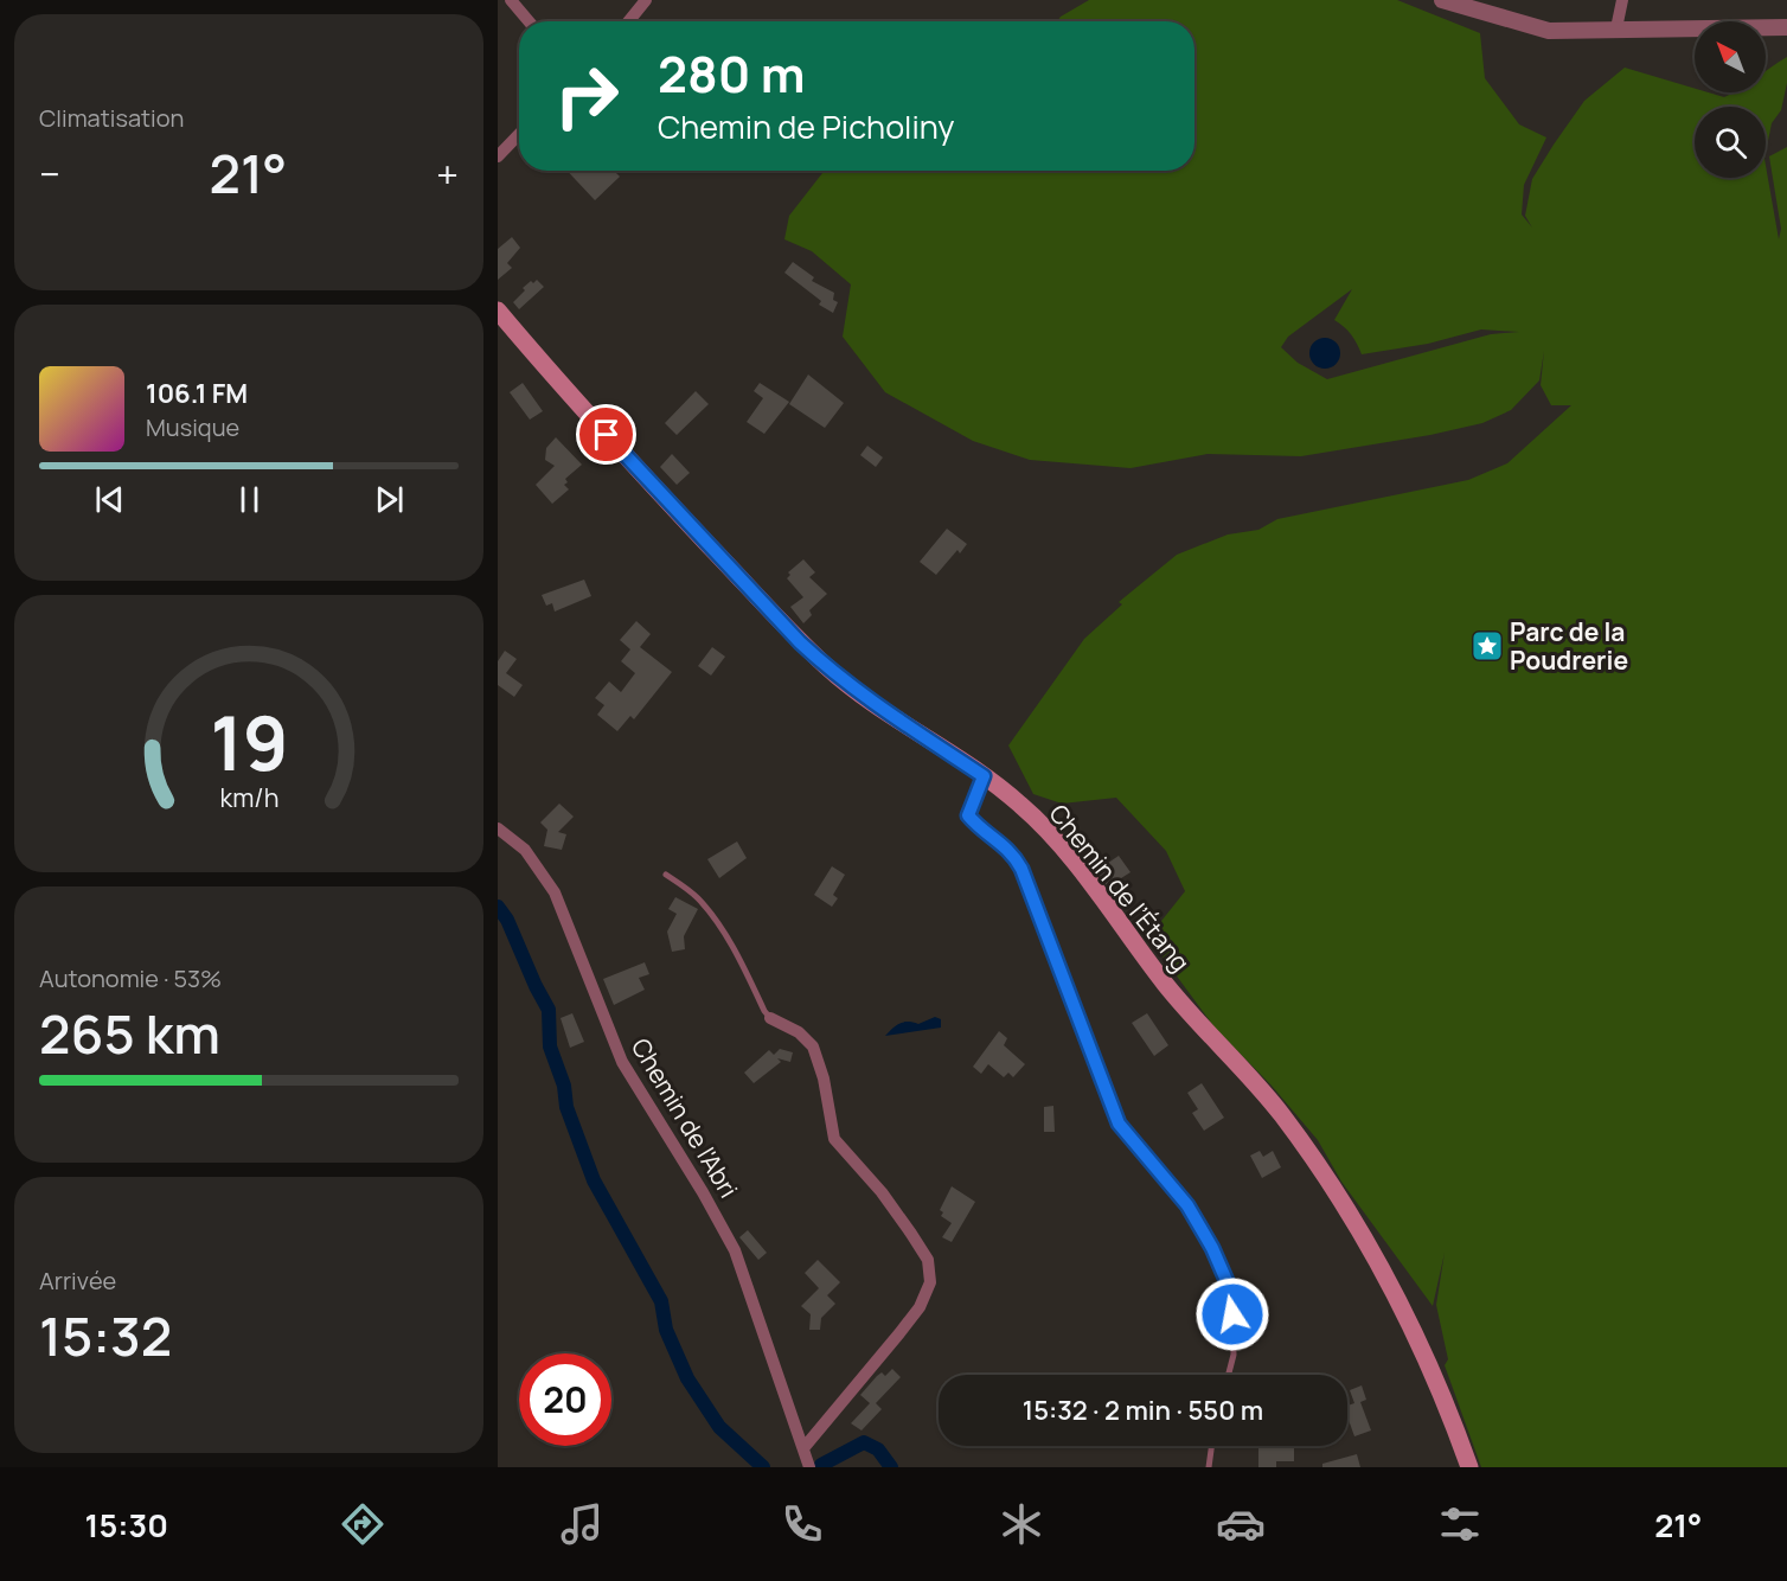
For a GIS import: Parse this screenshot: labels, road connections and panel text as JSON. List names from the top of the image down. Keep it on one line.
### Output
{"streets":{"main road":["Chemin de l’Étang"],"street":["Chemin de l'Abri"]},"places":{"place":["Parc de la Poudrerie"]},"north":"top left","page":{"tile":["Climatisation",["Autonomie · 53%","265 km"],["Arrivée","15:32"]],"turn":["280 m","Chemin de Picholiny"],"heat":["−","21°","+"],"song":["106.1 FM","Musique"],"limit":"20","trip":"15:32 · 2 min · 550 m","tabs":["15:30","21°"],"gauge":["19","km/h"]}}
